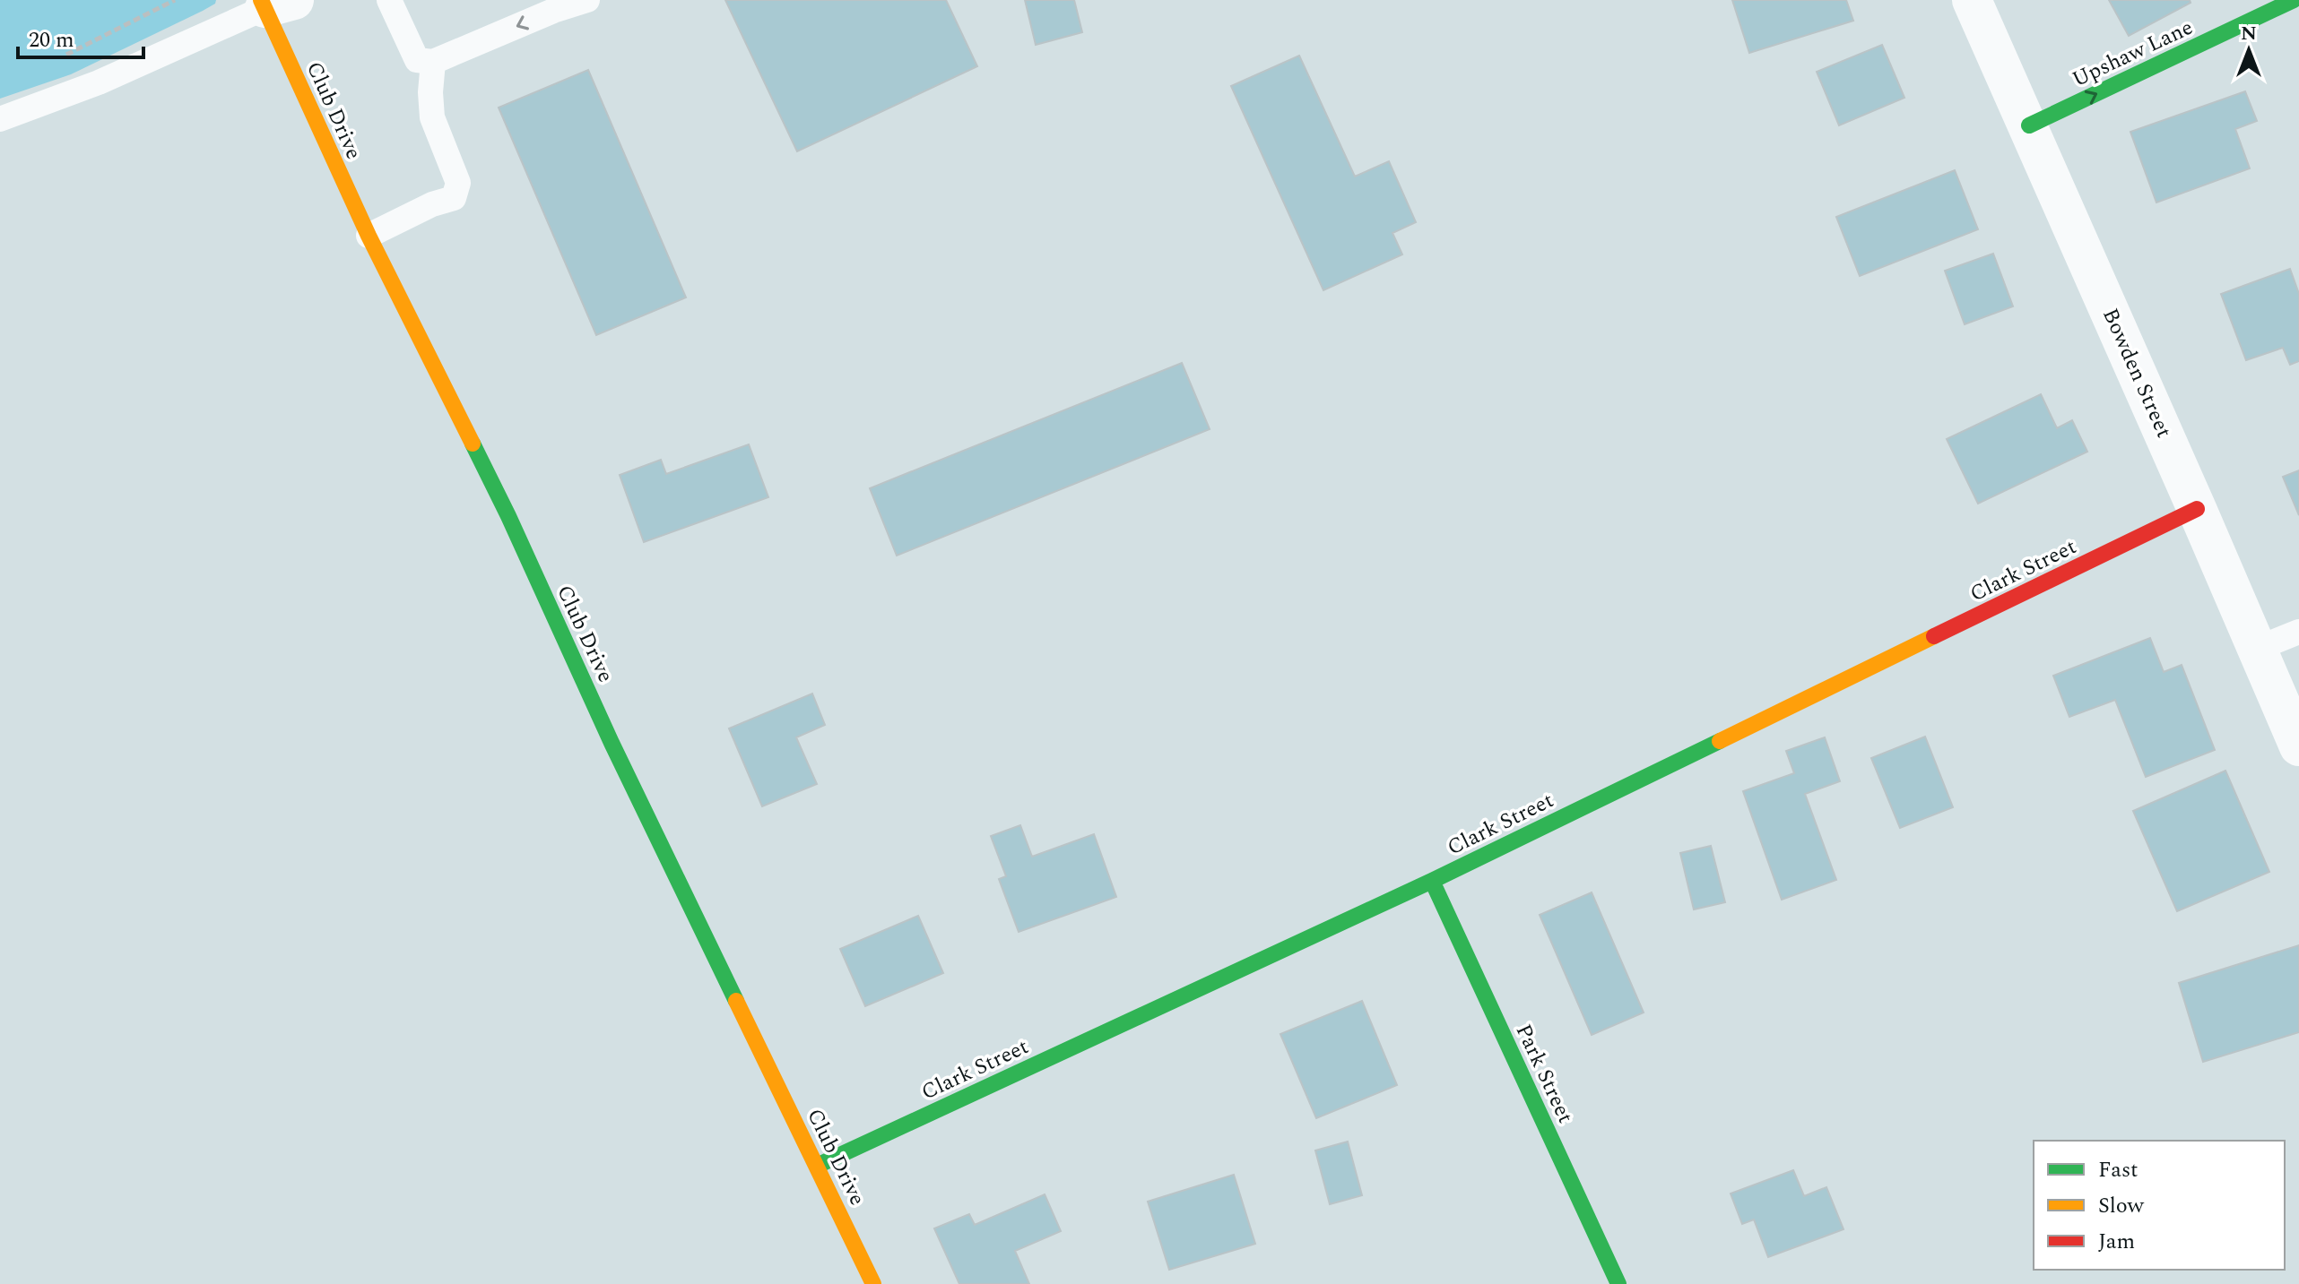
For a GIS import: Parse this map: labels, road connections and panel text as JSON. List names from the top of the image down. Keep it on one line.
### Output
{"streets":{"street":["Upshaw Lane","Club Drive","Bowden Street","Clark Street","Park Street"]},"crossings":[["Upshaw Lane","Bowden Street"],["Club Drive","Clark Street"],["Bowden Street","Clark Street"],["Clark Street","Park Street"]],"one_way":["Upshaw Lane"],"legend":["Fast","Slow","Jam"],"scale_bar":"20 m","north":"top"}
